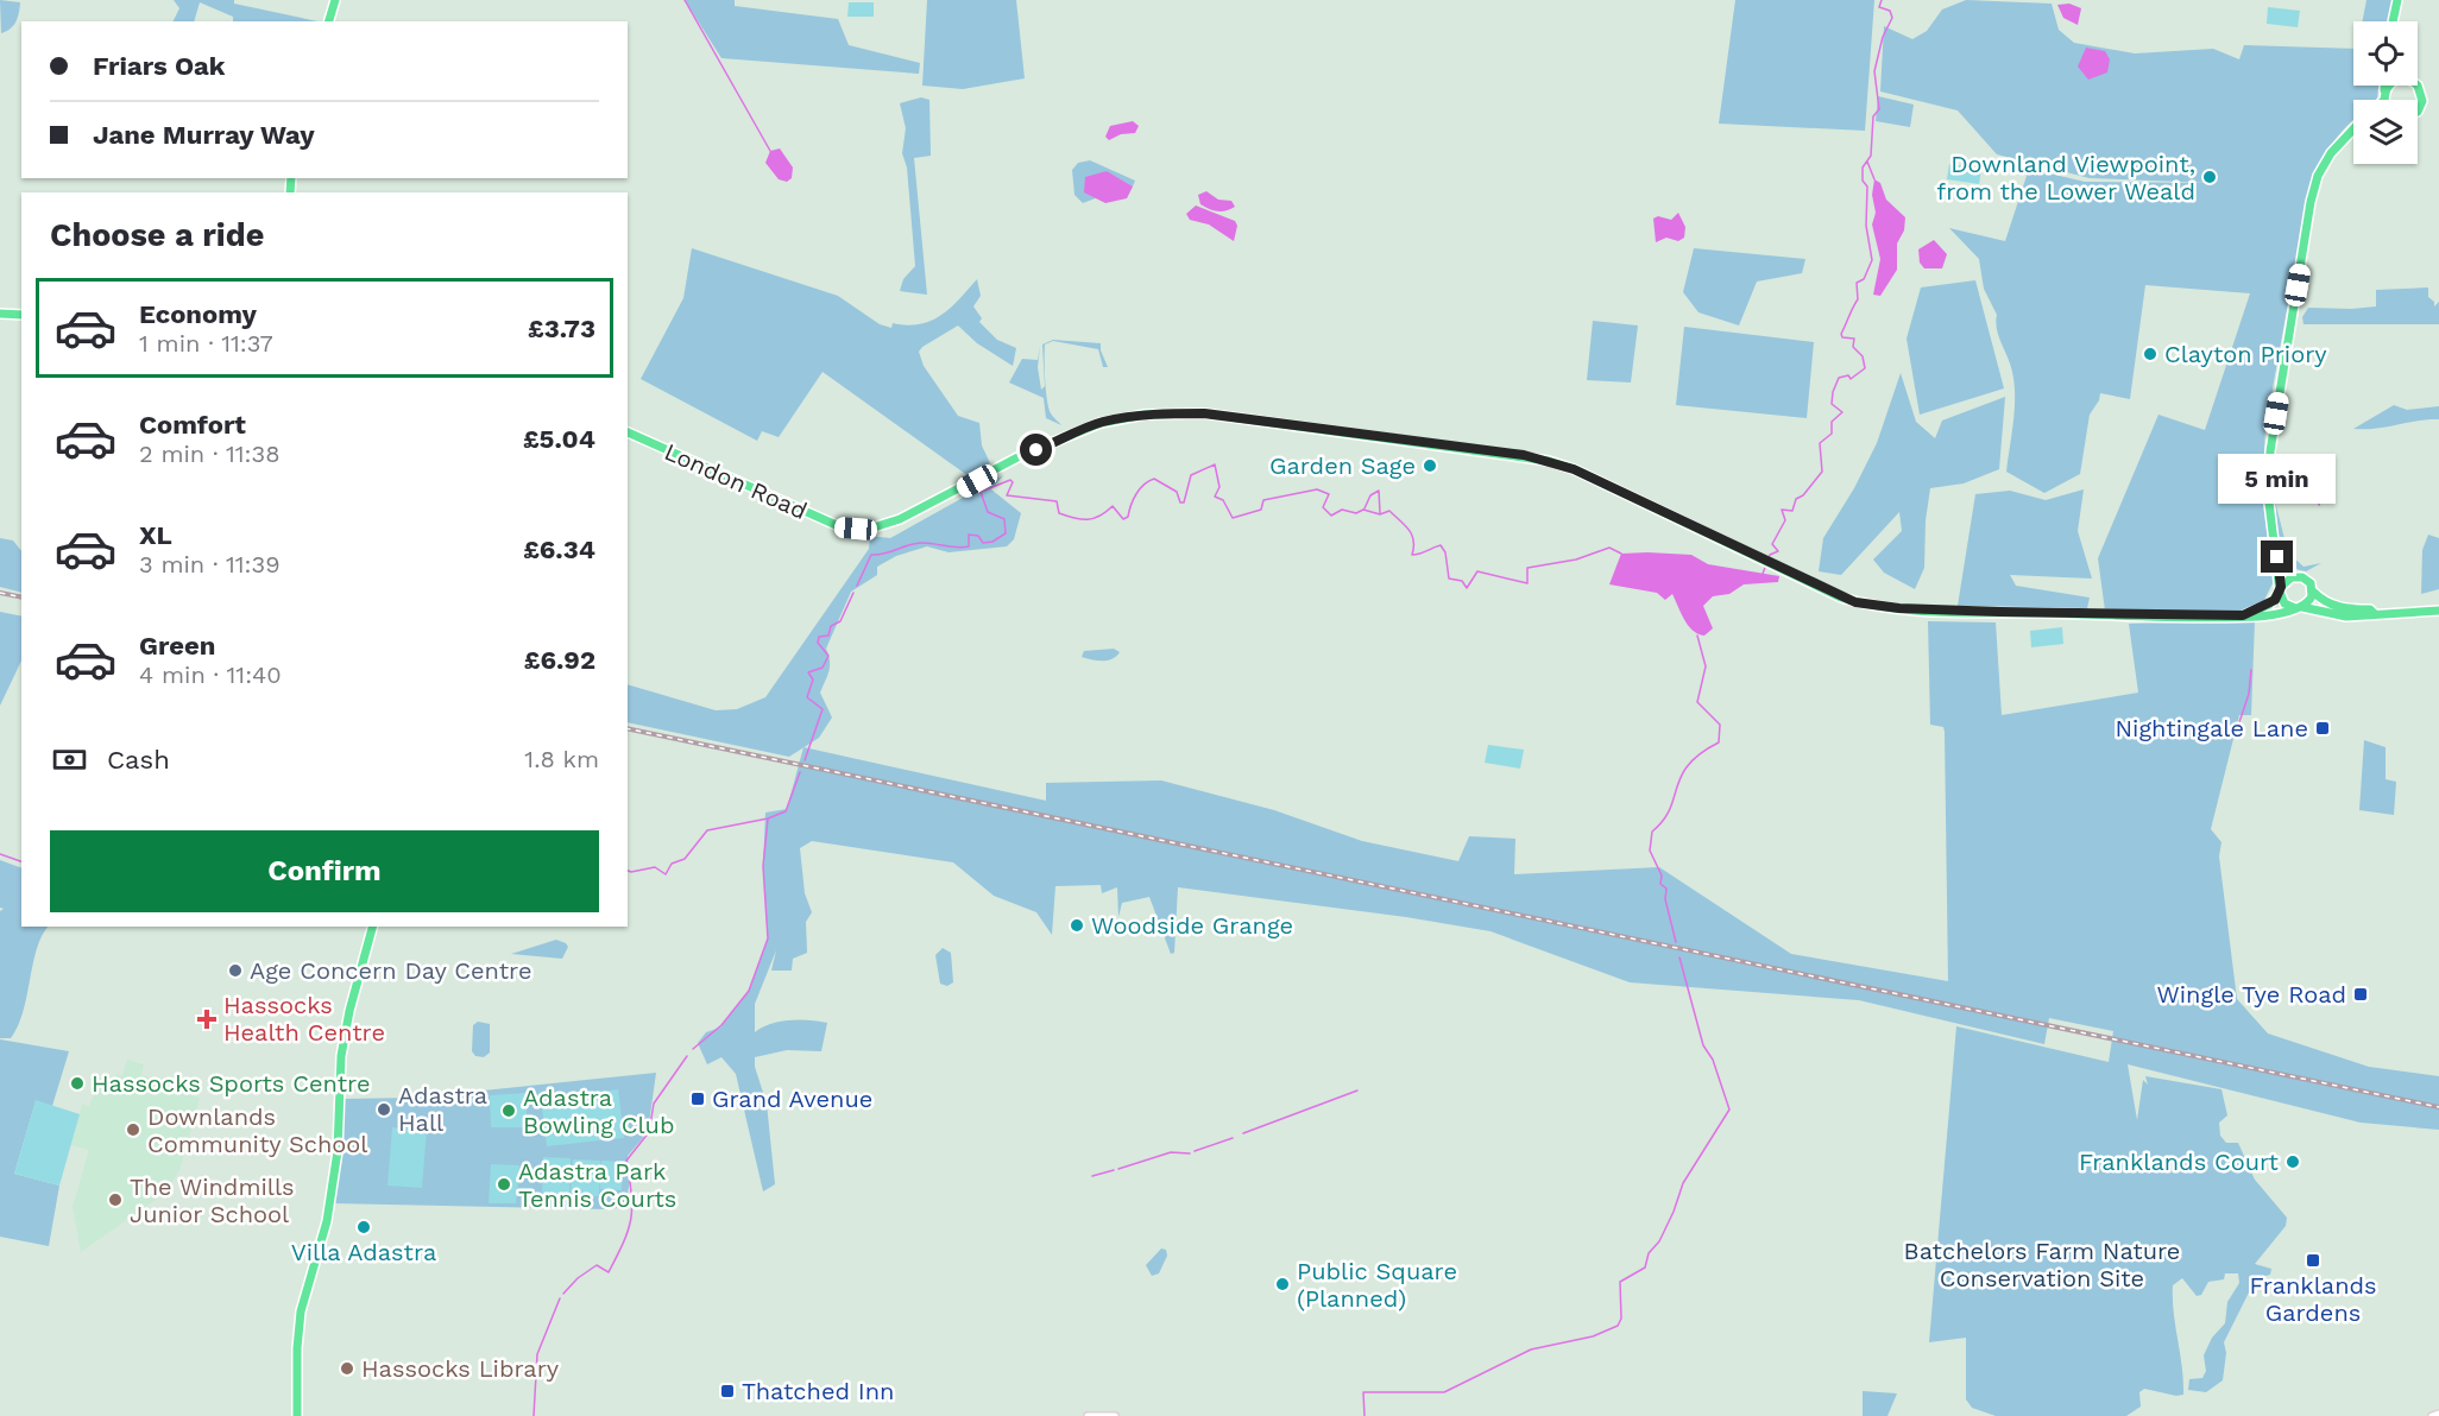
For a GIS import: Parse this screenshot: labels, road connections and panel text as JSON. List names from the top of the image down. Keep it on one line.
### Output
{"streets":{"main road":["London Road"]},"parks":["Batchelors Farm Nature Conservation Site"],"places":{"other":["Downland Viewpoint, from the Lower Weald","Clayton Priory","Garden Sage","Woodside Grange","Age Concern Day Centre","Hassocks Sports Centre","Adastra Hall","Adastra Bowling Club","Downlands Community School","Franklands Court","Adastra Park Tennis Courts","The Windmills Junior School","Villa Adastra","Public Square (Planned)","Hassocks Library"],"transit":["Nightingale Lane","Wingle Tye Road","Grand Avenue","Franklands Gardens","Thatched Inn"],"health":["Hassocks Health Centre"]},"page":{"banner":["Friars Oak","Jane Murray Way"],"heading":"Choose a ride","list":[{"name":"Economy","note":"1 min · 11:37","value":"£3.73"},{"name":"Comfort","note":"2 min · 11:38","value":"£5.04"},{"name":"XL","note":"3 min · 11:39","value":"£6.34"},{"name":"Green","note":"4 min · 11:40","value":"£6.92"}],"bubble":"5 min","pay":["Cash","1.8 km"],"buttons":"Confirm"}}
